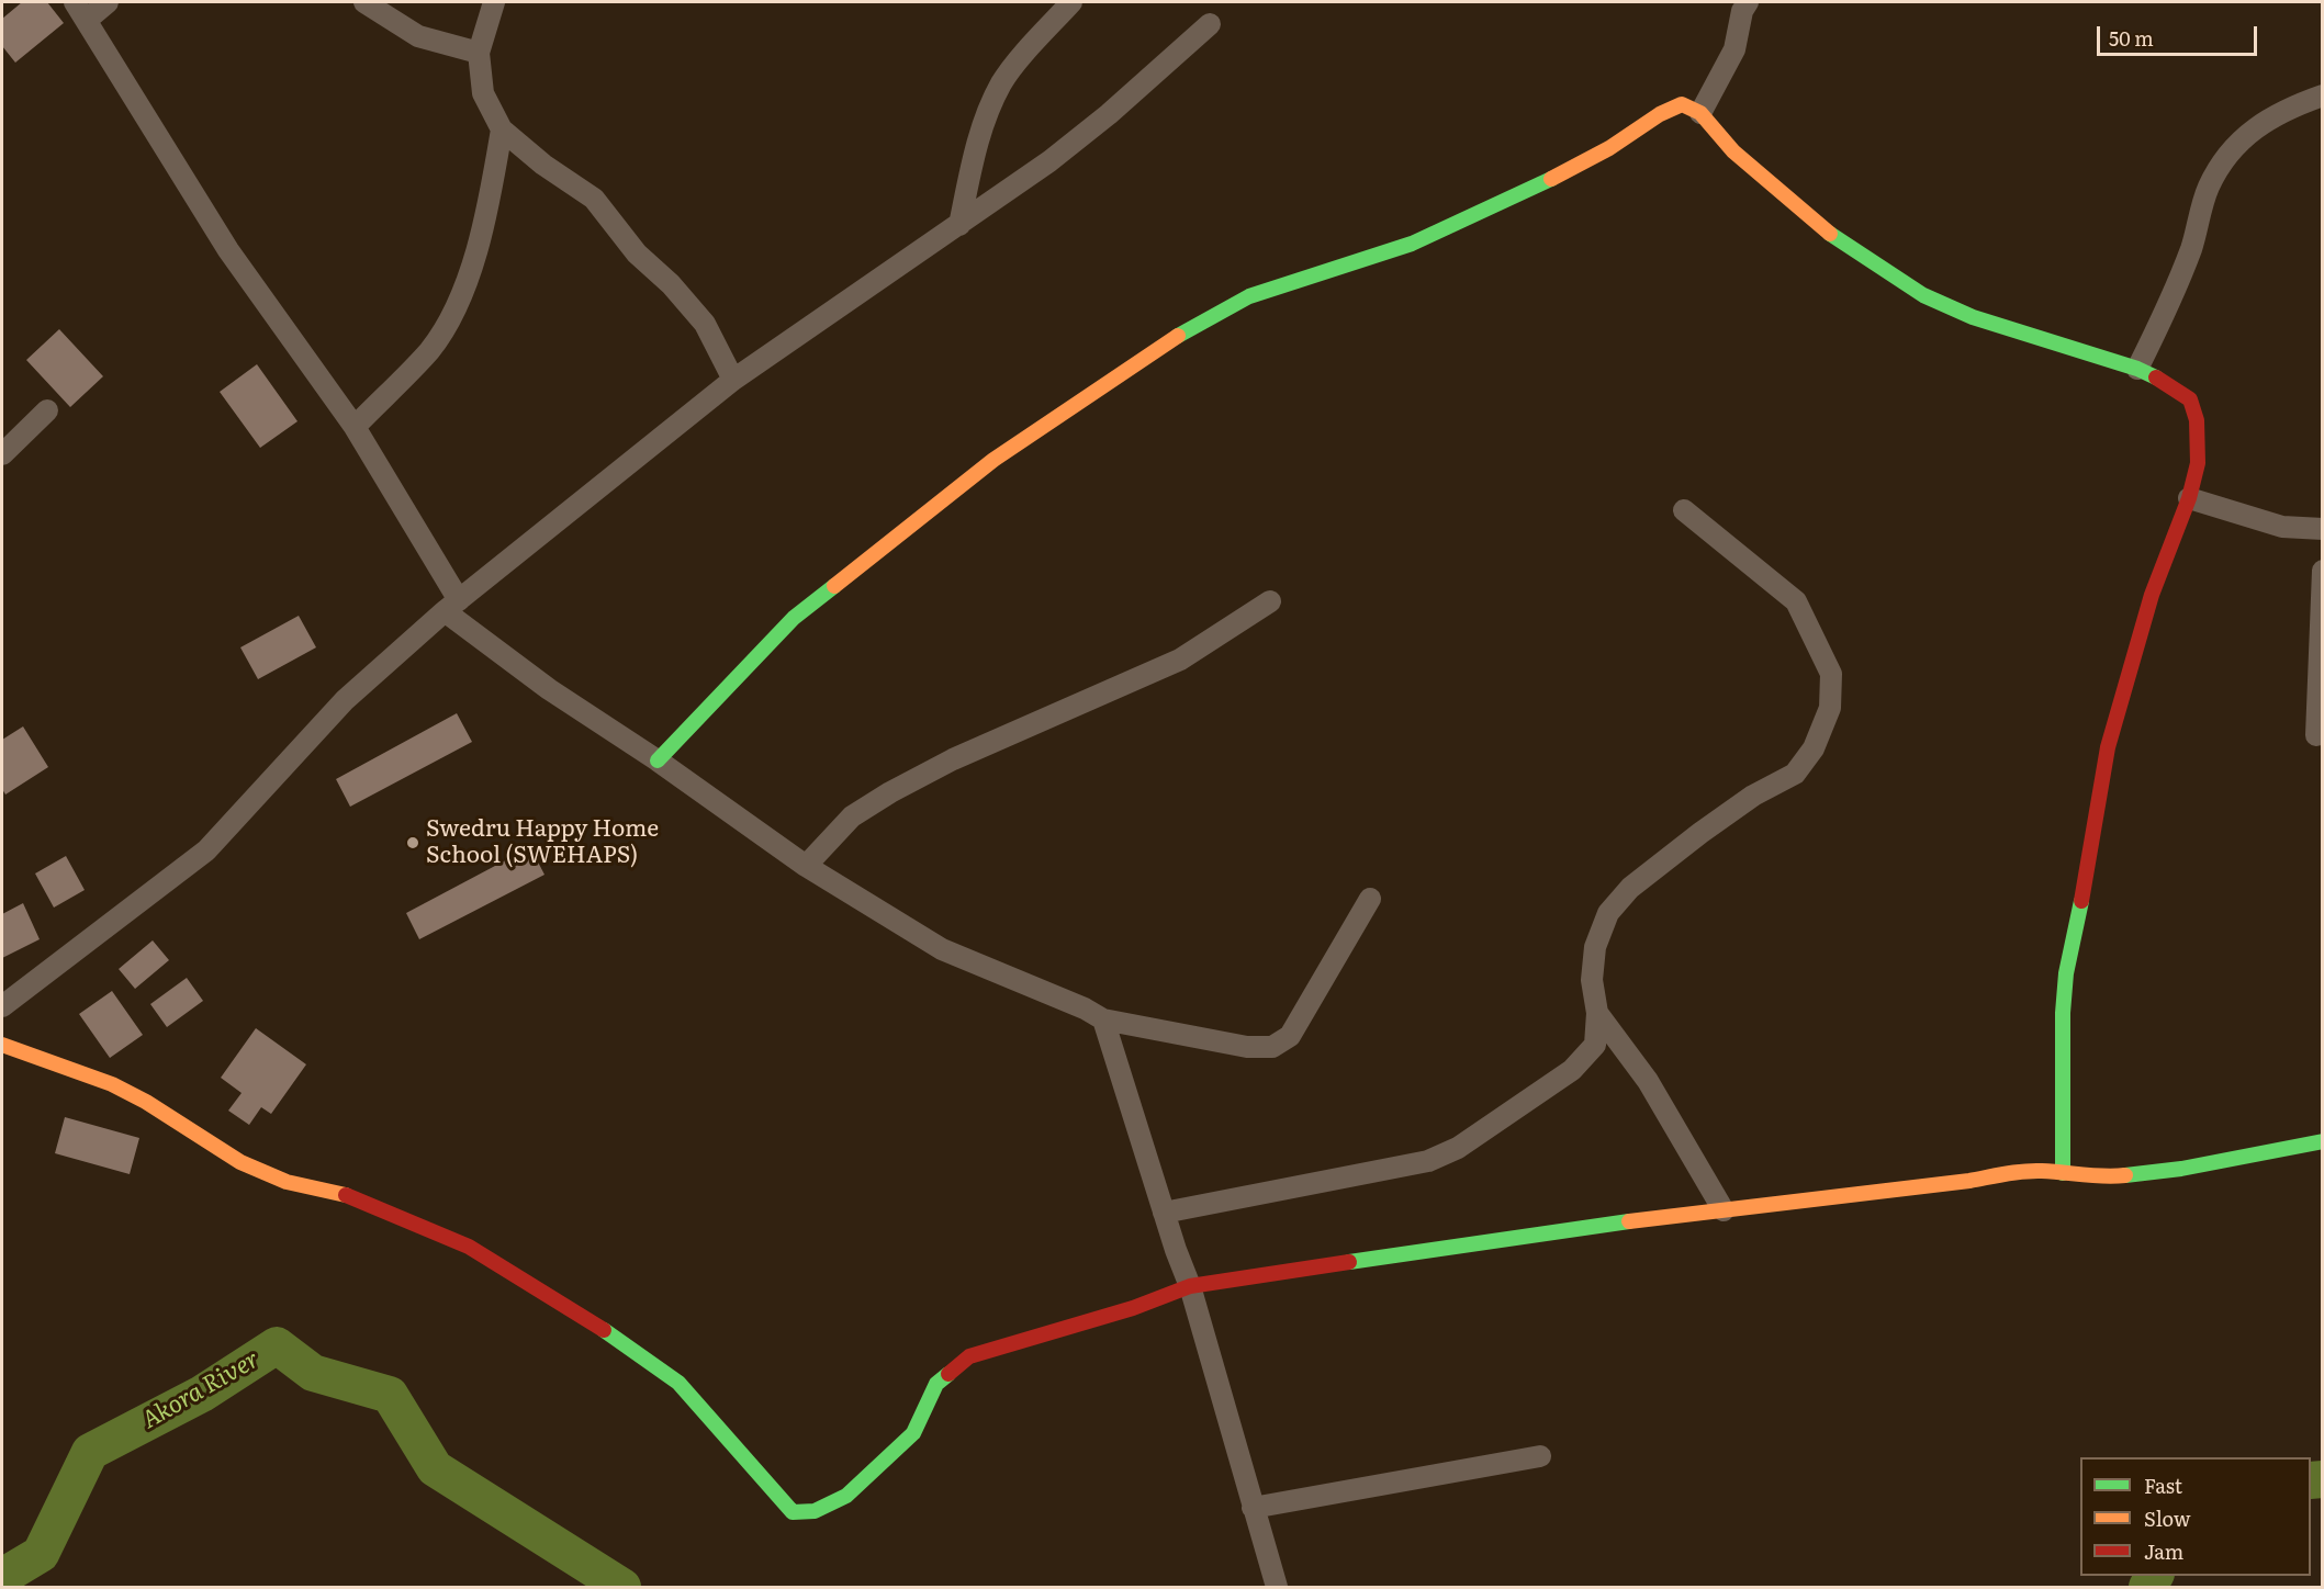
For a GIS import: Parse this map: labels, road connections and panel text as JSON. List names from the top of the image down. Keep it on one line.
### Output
{"water":["Akora River"],"places":["Swedru Happy Home School (SWEHAPS)"],"legend":["Fast","Slow","Jam"],"scale_bar":"50 m"}
